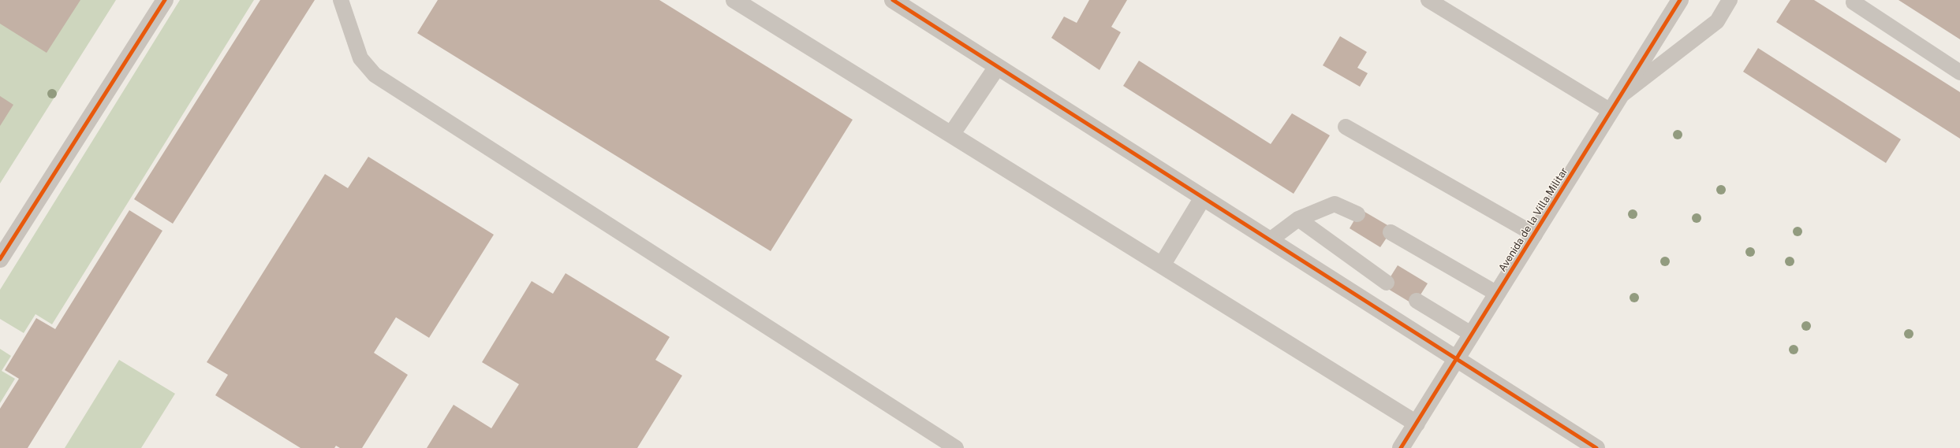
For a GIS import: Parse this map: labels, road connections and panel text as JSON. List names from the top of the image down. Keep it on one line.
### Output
{"streets":{"street":["Avenida de la Villa Militar"]}}
